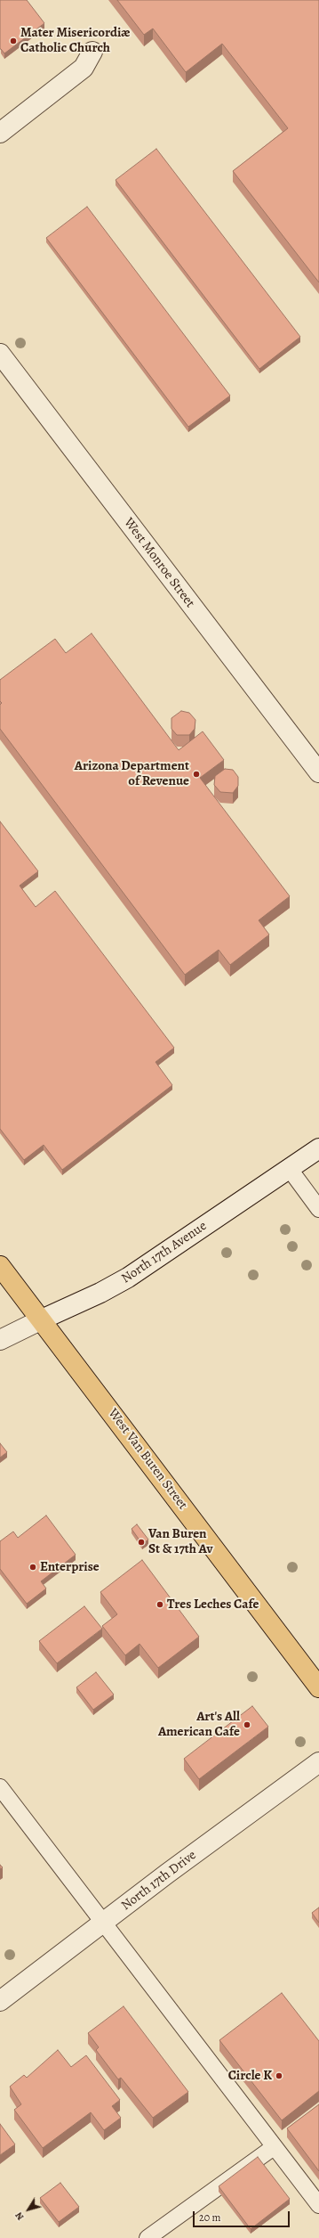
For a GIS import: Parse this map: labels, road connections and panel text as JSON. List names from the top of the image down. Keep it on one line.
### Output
{"streets":{"main road":["West Van Buren Street"],"street":["West Monroe Street","North 17th Avenue","North 17th Drive"]},"crossings":[["North 17th Avenue","West Van Buren Street"]],"places":["Mater Misericordiæ Catholic Church","Arizona Department of Revenue","Van Buren St & 17th Av","Enterprise","Tres Leches Cafe","Art's All American Cafe","Circle K"],"scale_bar":"20 m","north":"bottom left"}
